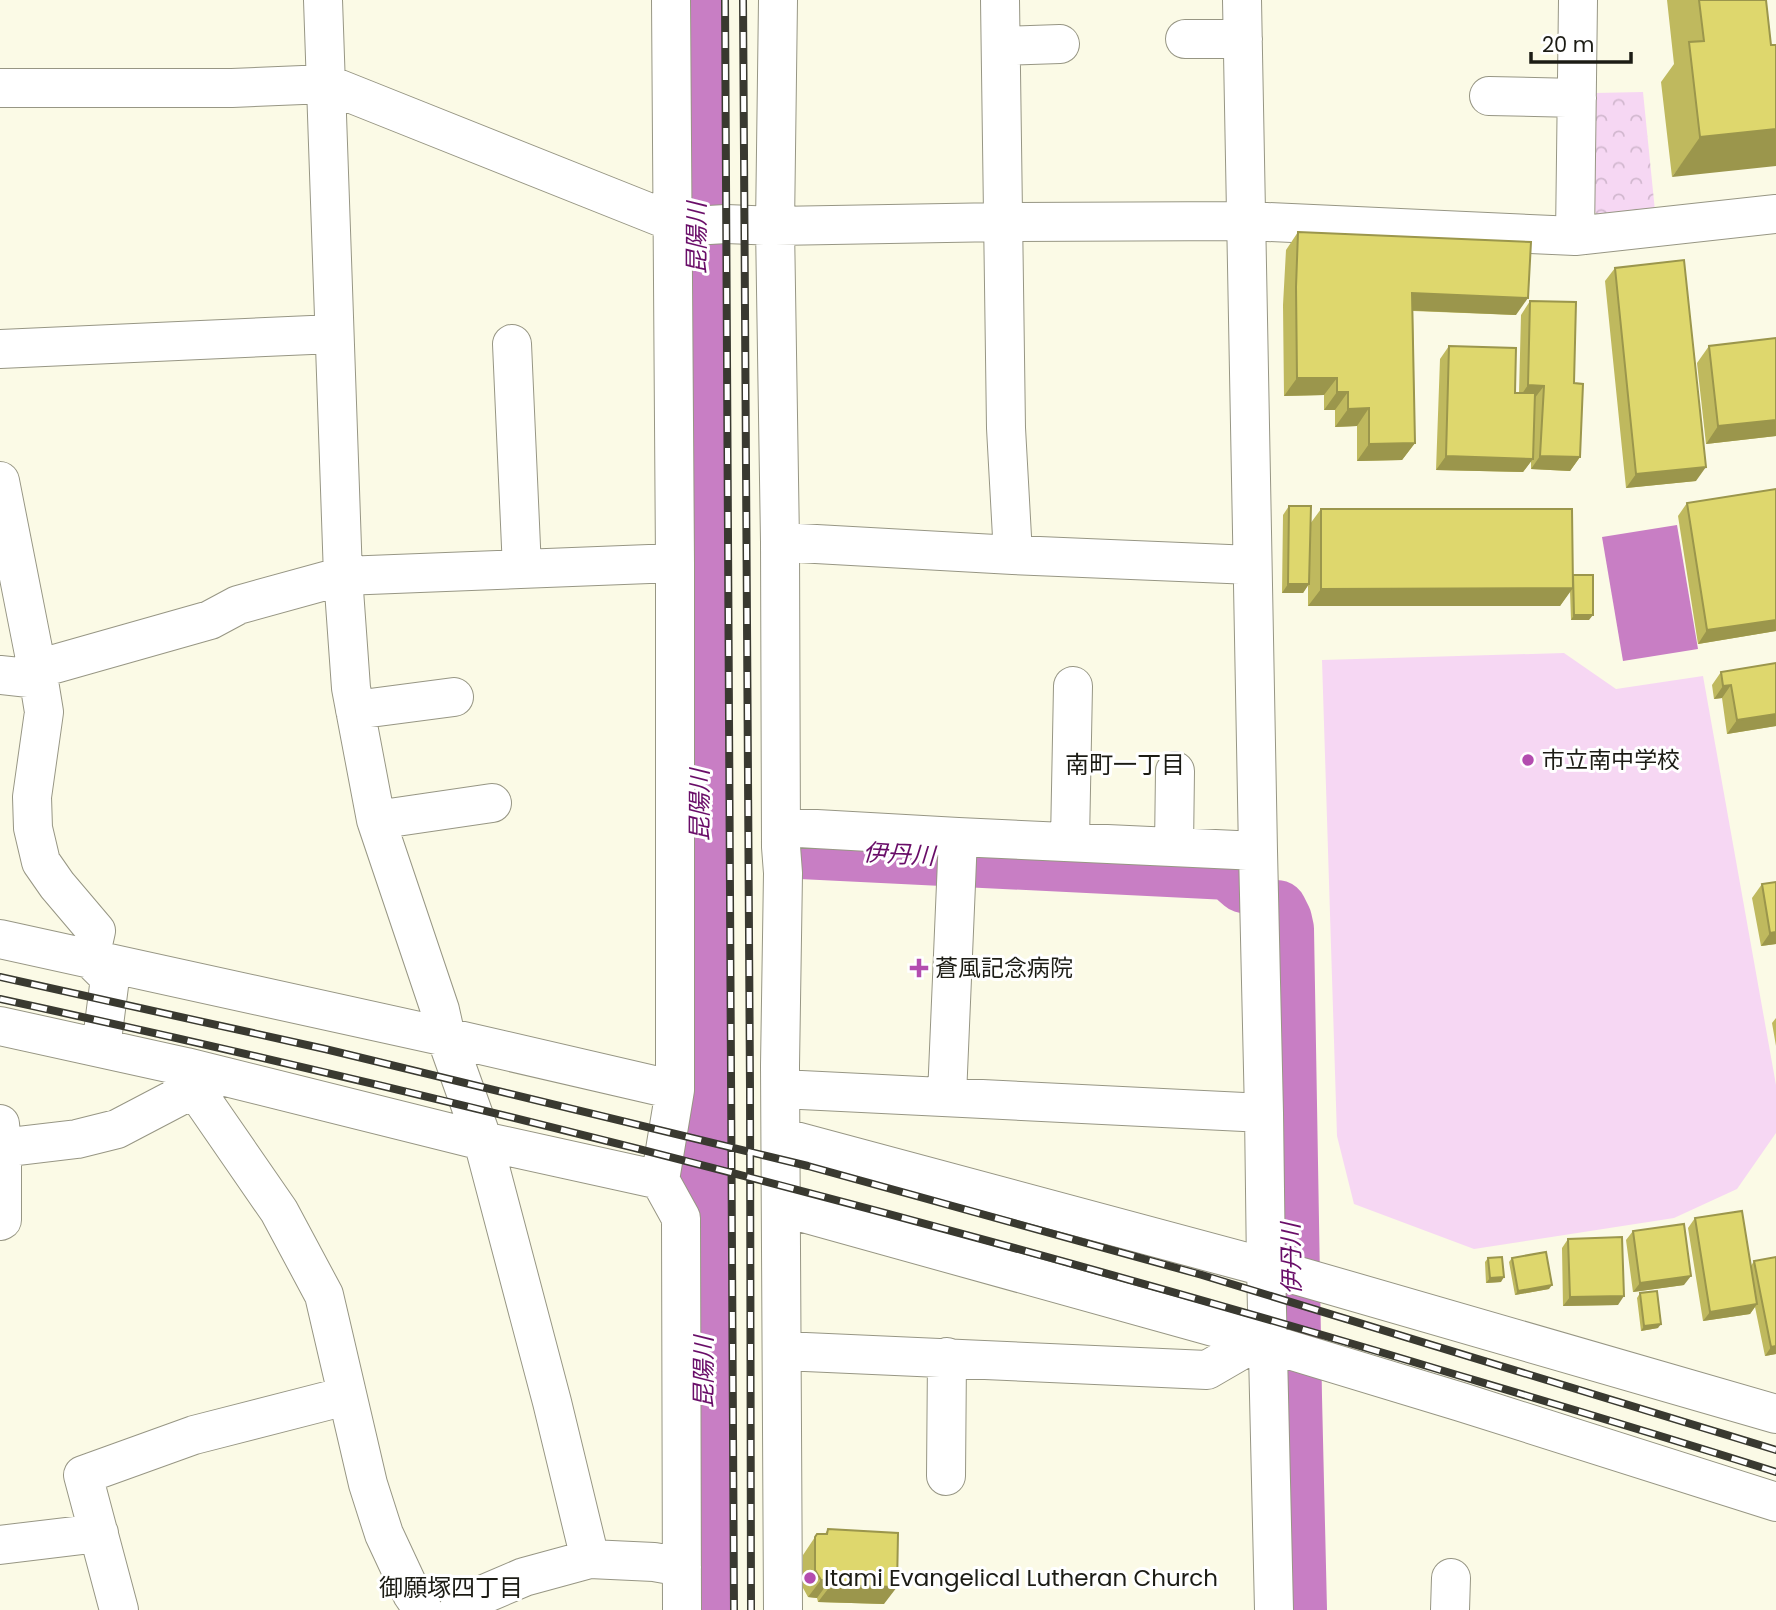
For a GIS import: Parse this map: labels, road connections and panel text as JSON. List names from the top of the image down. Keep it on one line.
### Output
{"districts":["南町一丁目","御願塚四丁目"],"water":["昆陽川","伊丹川"],"places":{"other":["市立南中学校","Itami Evangelical Lutheran Church"],"health":["蒼風記念病院"]},"scale_bar":"20 m"}
